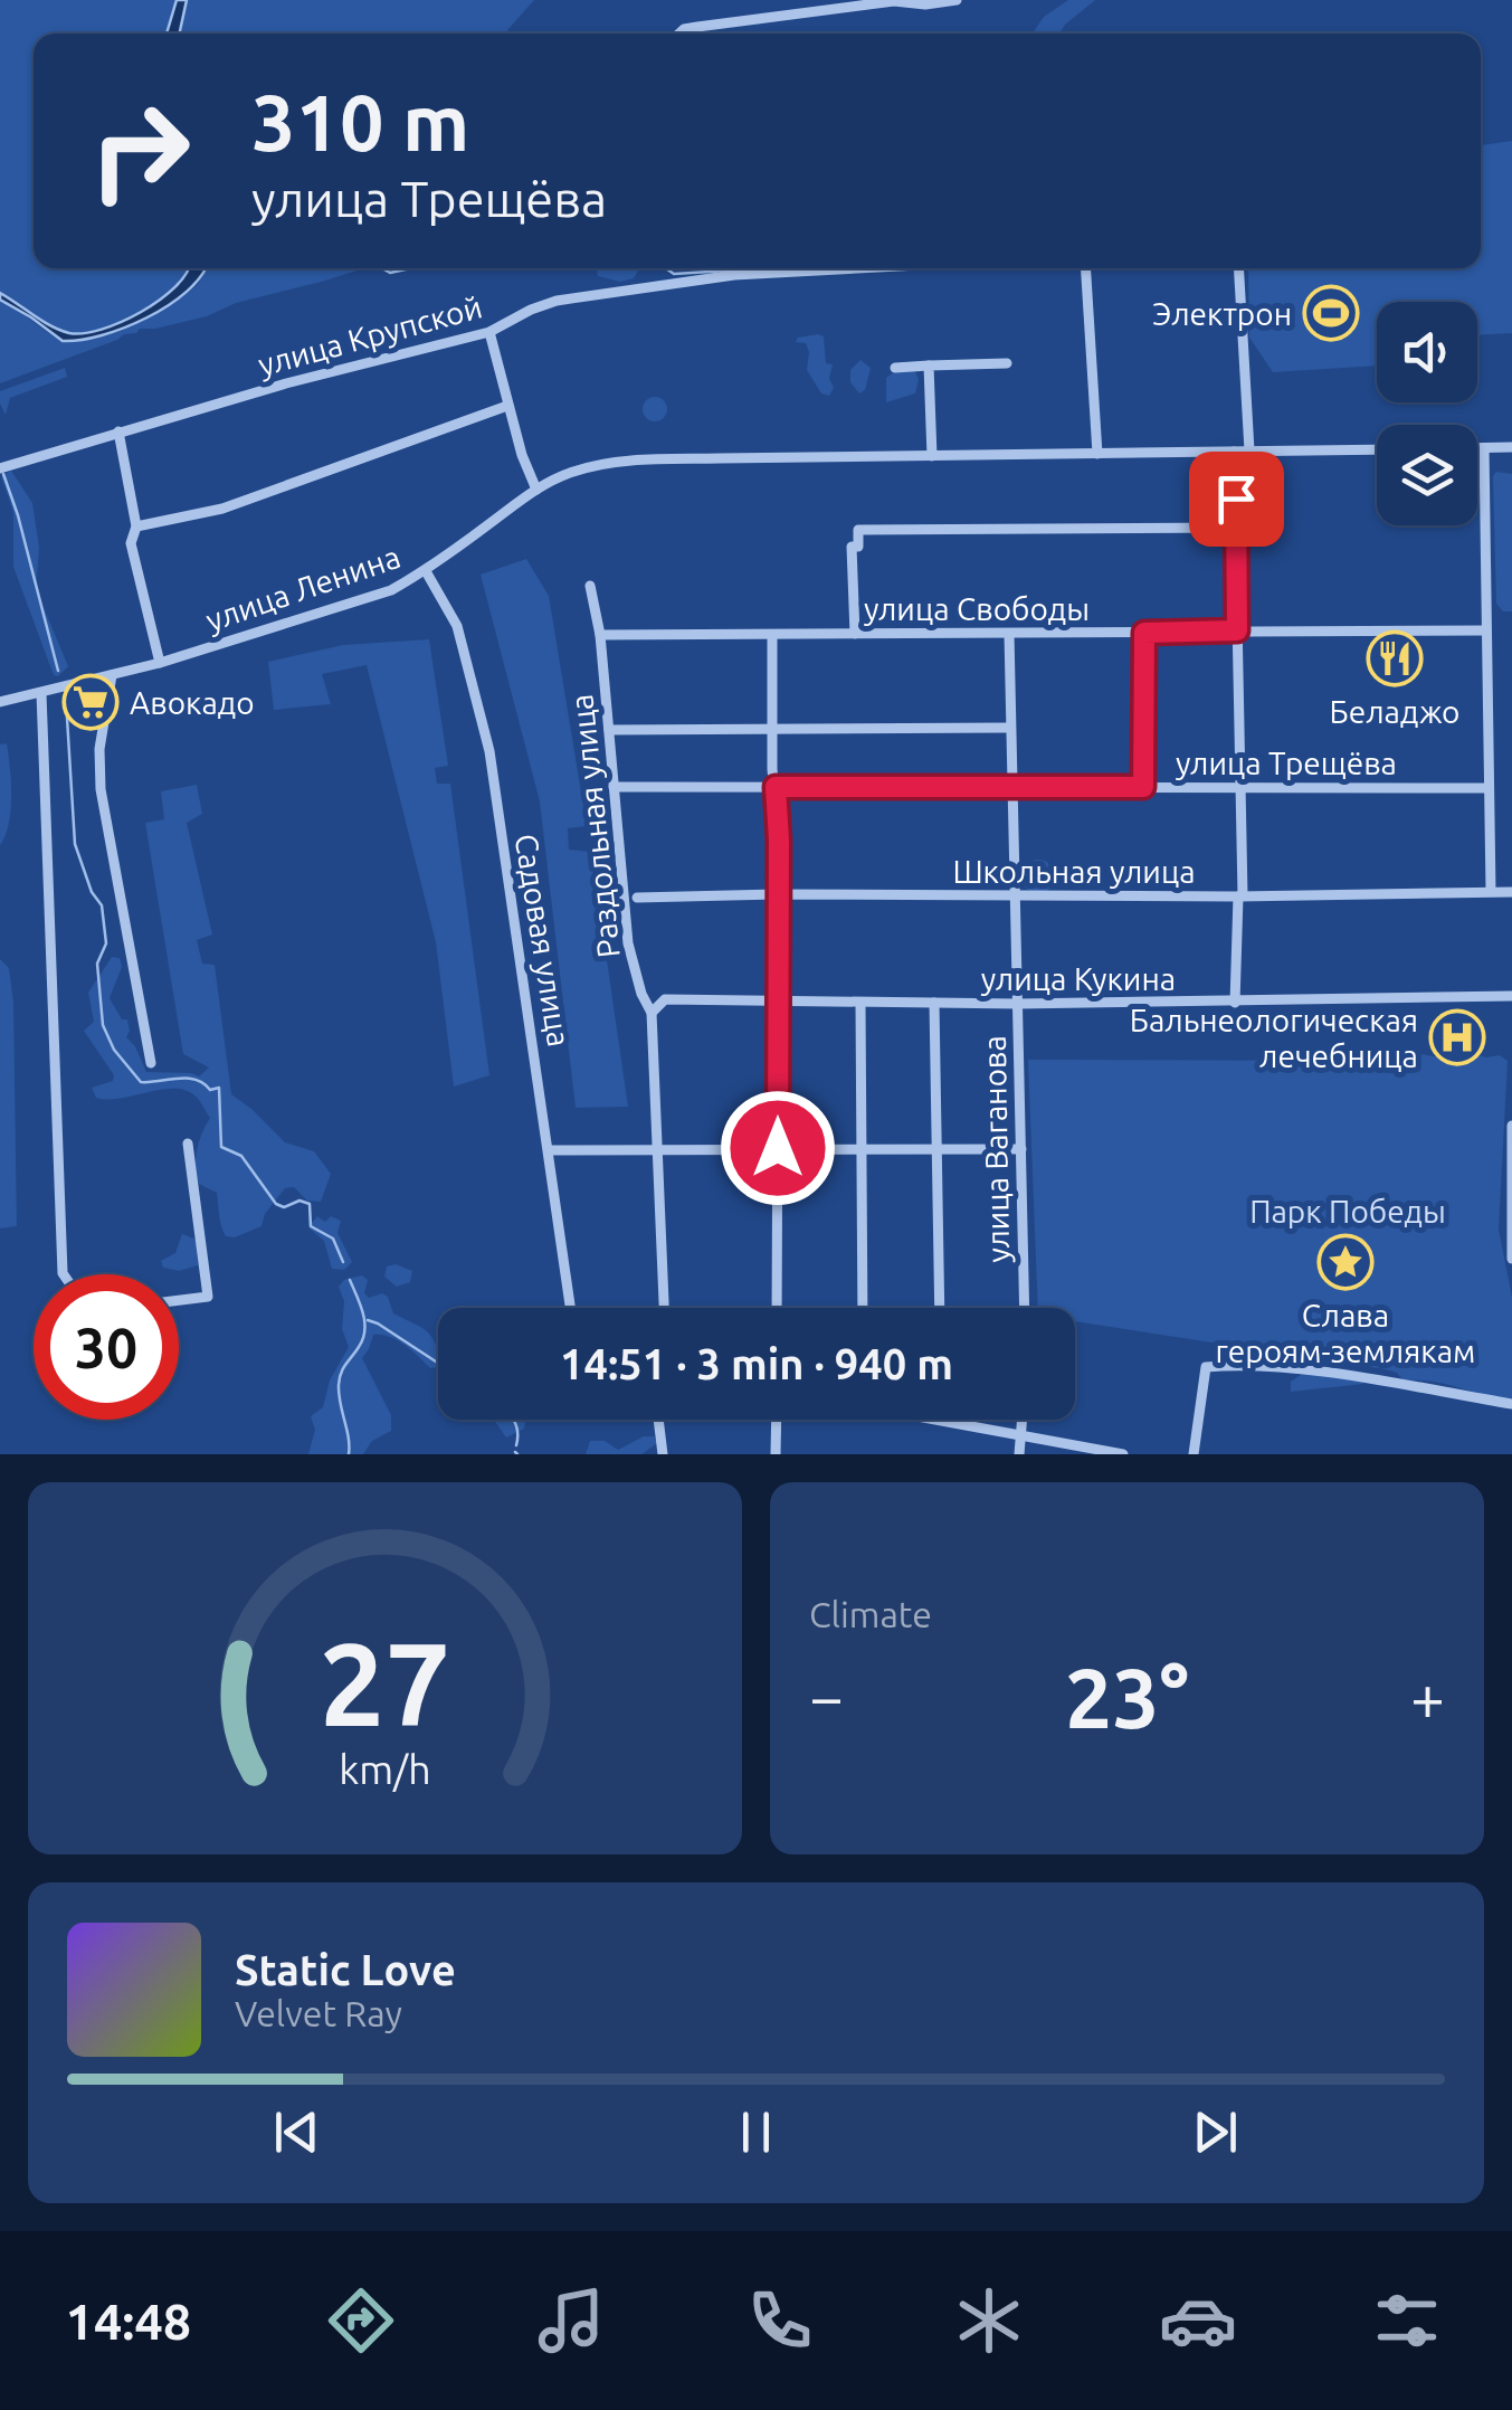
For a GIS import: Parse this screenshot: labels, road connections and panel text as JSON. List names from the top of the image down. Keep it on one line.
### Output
{"streets":{"street":["улица Крупской","улица Ленина","улица Свободы","улица Трещёва","Раздольная улица","Школьная улица","Садовая улица","улица Кукина","улица Ваганова"]},"crossings":[["улица Ленина","Садовая улица"],["улица Свободы","Раздольная улица"],["улица Свободы","улица Ваганова"],["улица Трещёва","Раздольная улица"],["улица Трещёва","улица Ваганова"],["Раздольная улица","улица Кукина"],["Школьная улица","улица Ваганова"],["улица Кукина","улица Ваганова"]],"parks":["Парк Победы"],"places":{"sports":["Электрон"],"restaurant":["Беладжо"],"supermarket":["Авокадо"],"hospital":["Бальнеологическая лечебница"],"place":["Слава героям-землякам"]},"page":{"turn":["310 m","улица Трещёва"],"limit":"30","trip":"14:51 · 3 min · 940 m","tile":"Climate","heat":["−","23°","+"],"song":["Static Love","Velvet Ray"],"tabs":"14:48","gauge":["27","km/h"]}}
